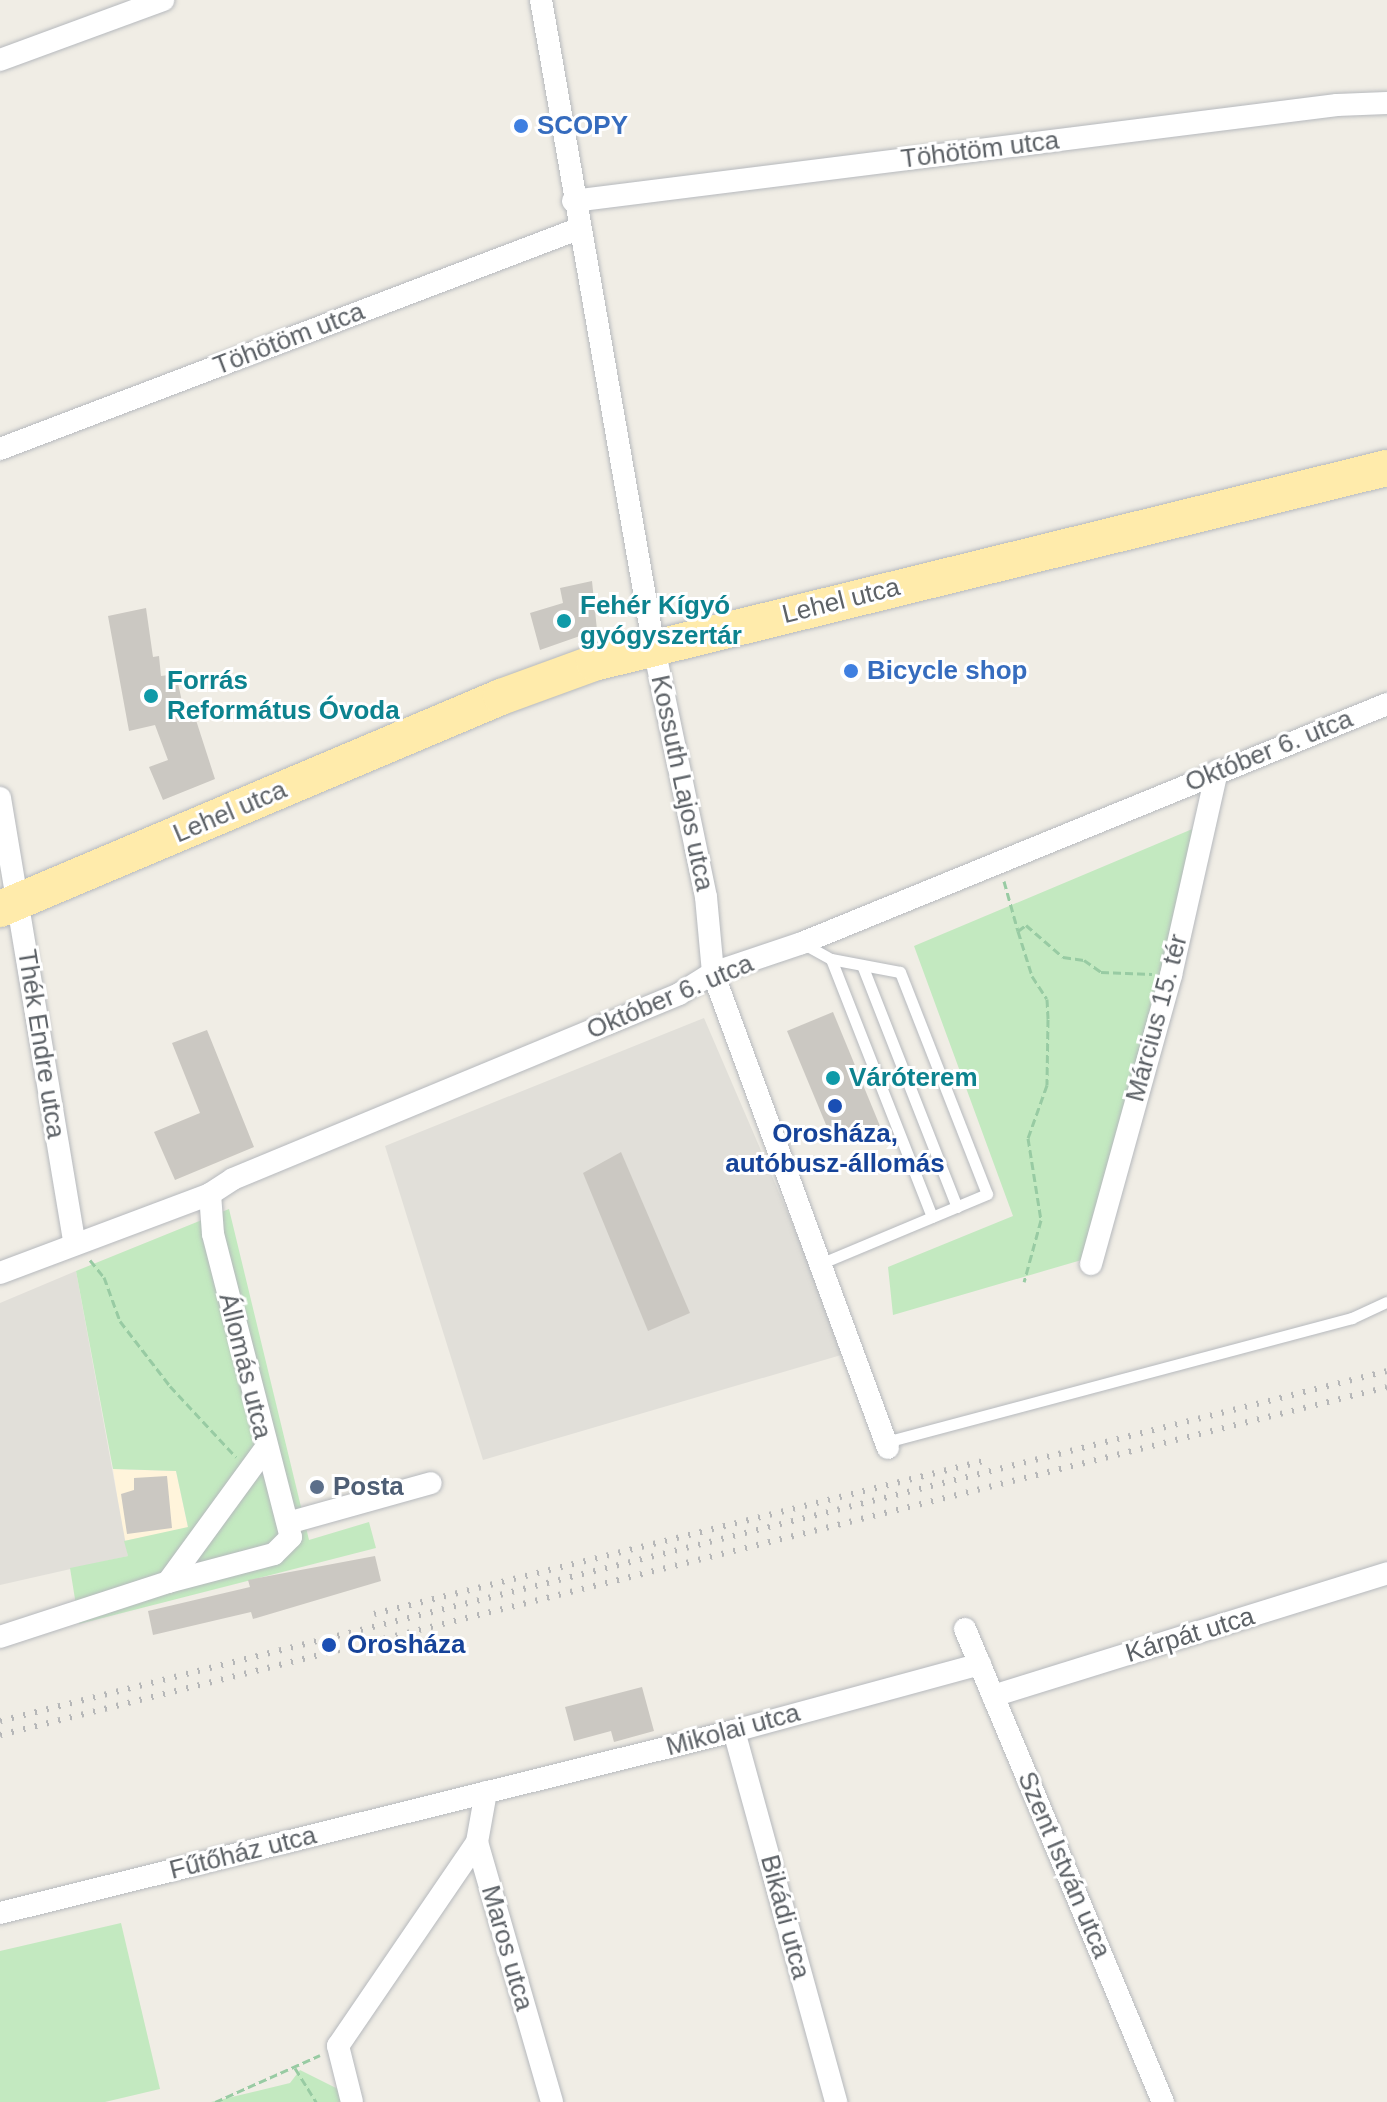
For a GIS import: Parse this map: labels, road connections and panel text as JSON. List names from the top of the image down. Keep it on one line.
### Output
{"streets":{"main road":["Lehel utca"],"street":["Töhötöm utca","Október 6. utca","Kossuth Lajos utca","Március 15. tér","Thék Endre utca","Állomás utca","Kárpát utca","Mikolai utca","Fűtőház utca","Szent István utca","Bikádi utca","Maros utca"]},"crossings":[["Töhötöm utca","Kossuth Lajos utca"],["Lehel utca","Kossuth Lajos utca"],["Lehel utca","Thék Endre utca"],["Október 6. utca","Kossuth Lajos utca"],["Október 6. utca","Március 15. tér"],["Október 6. utca","Thék Endre utca"],["Október 6. utca","Állomás utca"],["Kárpát utca","Szent István utca"],["Mikolai utca","Fűtőház utca"],["Mikolai utca","Szent István utca"],["Mikolai utca","Bikádi utca"],["Mikolai utca","Maros utca"],["Fűtőház utca","Maros utca"]],"places":["SCOPY","Fehér Kígyó gyógyszertár","Bicycle shop","Forrás Református Óvoda","Váróterem","Orosháza, autóbusz-állomás","Posta","Orosháza"]}
